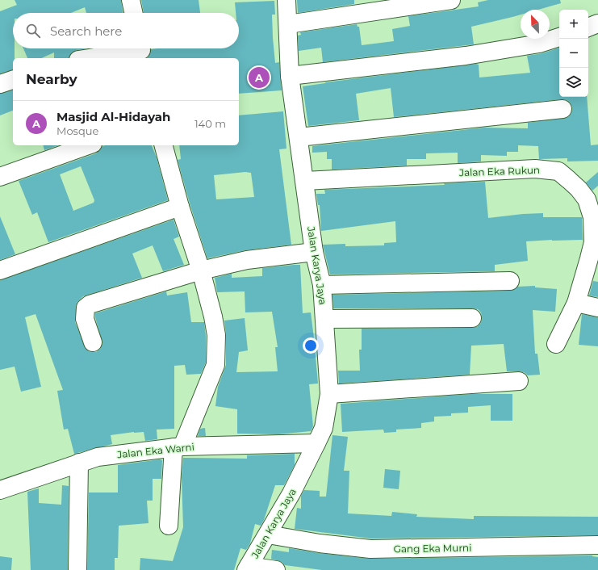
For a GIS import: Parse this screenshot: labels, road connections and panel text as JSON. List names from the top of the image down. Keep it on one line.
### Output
{"streets":{"street":["Jalan Eka Rukun","Jalan Karya Jaya","Jalan Eka Warni","Gang Eka Murni"]},"crossings":[["Jalan Eka Rukun","Jalan Karya Jaya"],["Jalan Karya Jaya","Jalan Eka Warni"],["Jalan Karya Jaya","Gang Eka Murni"]],"north":"top left","page":{"map_buttons":["+","−"],"search":"Search here","heading":"Nearby","pins":"A","list":[{"mark":"A","name":"Masjid Al-Hidayah","note":"Mosque","value":"140 m"}]}}
